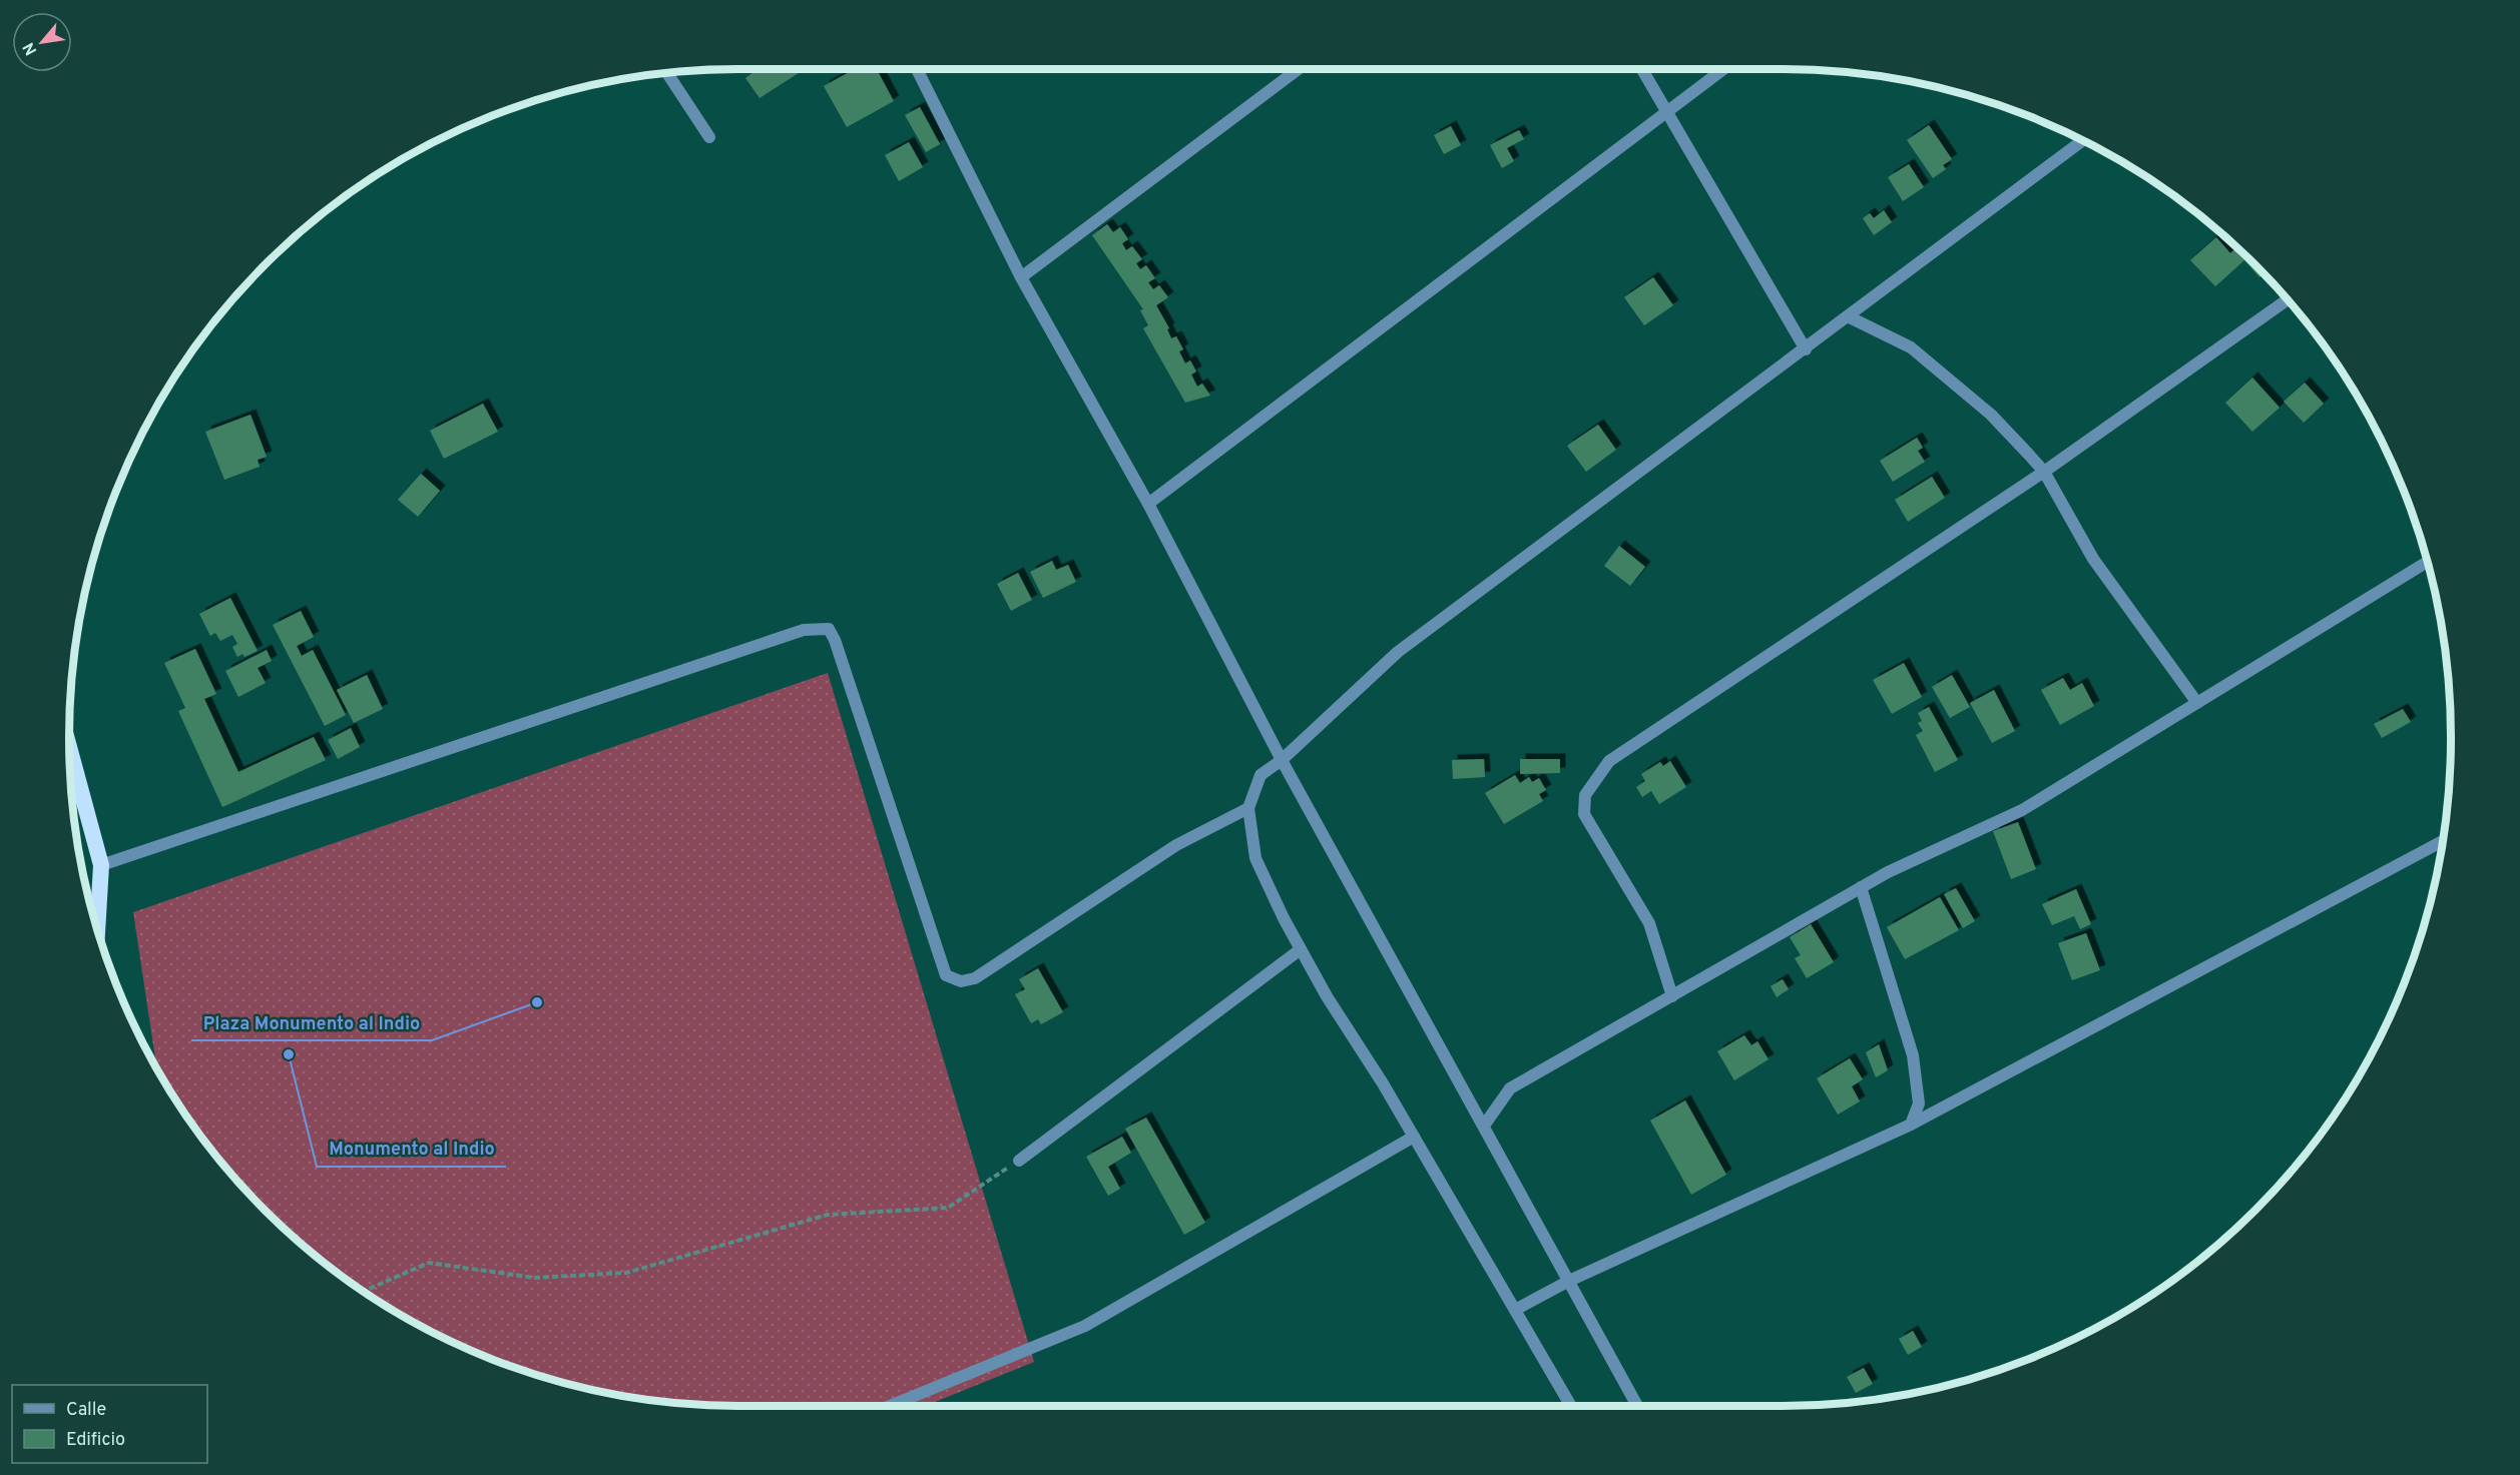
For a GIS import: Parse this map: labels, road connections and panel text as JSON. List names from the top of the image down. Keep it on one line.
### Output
{"places":["Plaza Monumento al Indio","Monumento al Indio"],"legend":["Calle","Edificio"],"north":"bottom left"}
